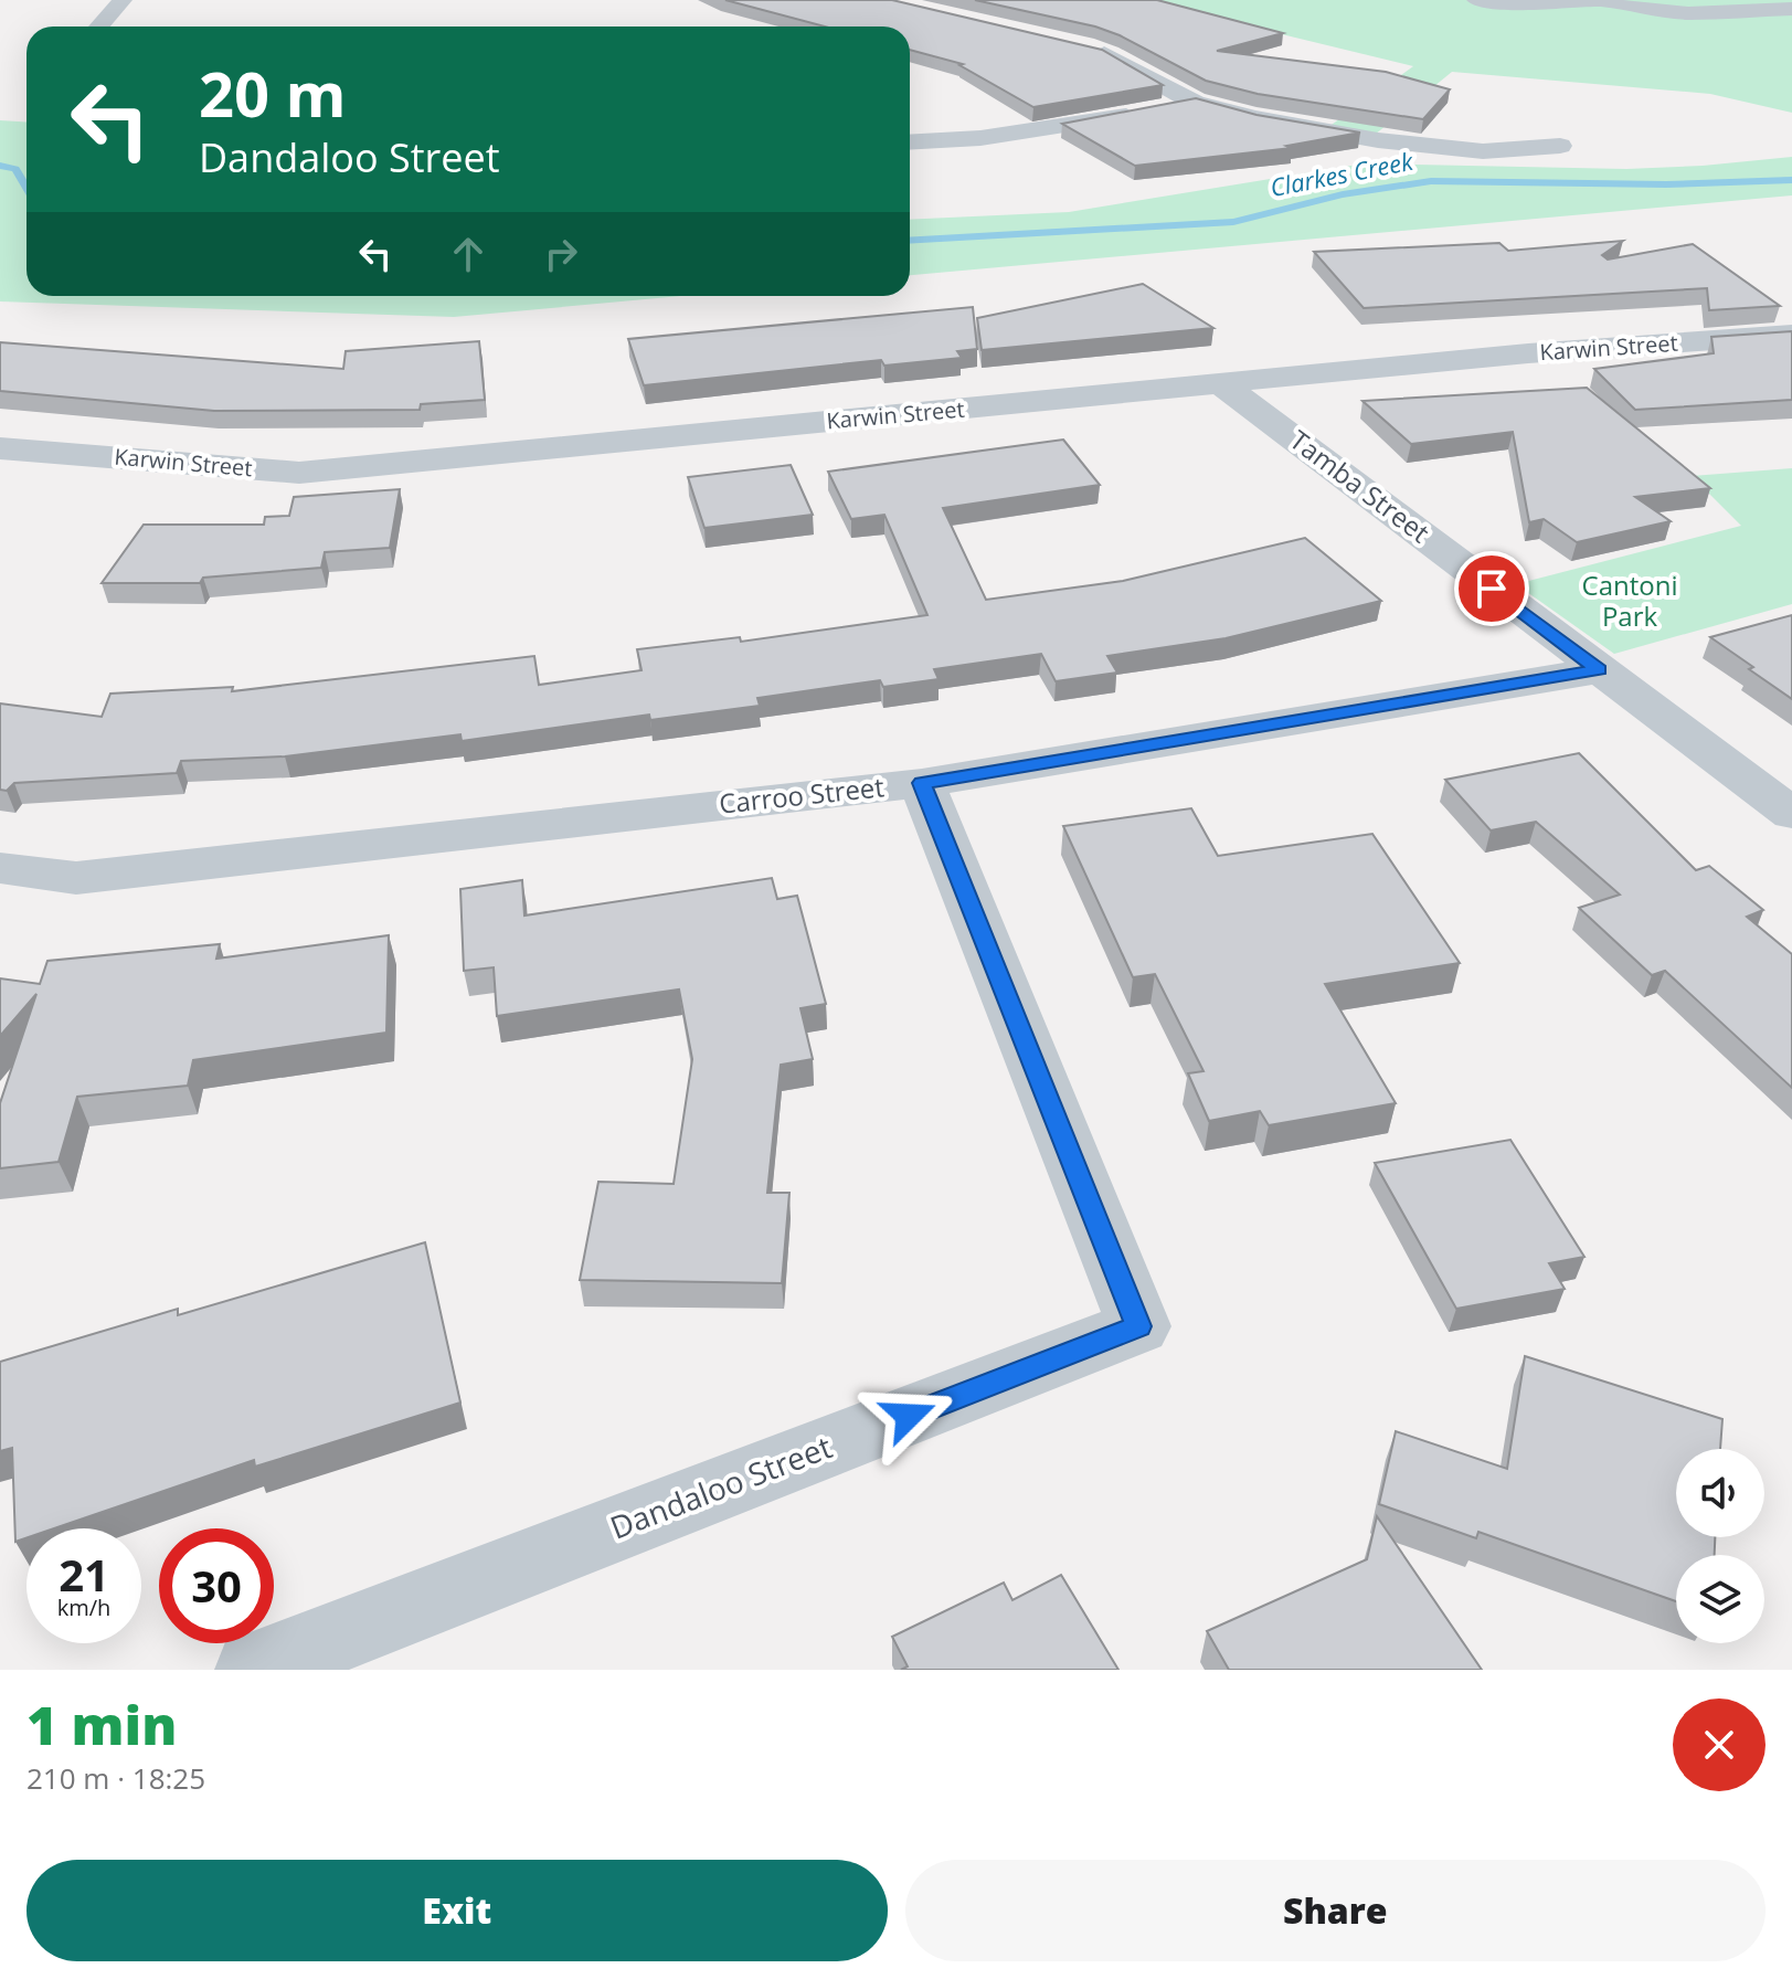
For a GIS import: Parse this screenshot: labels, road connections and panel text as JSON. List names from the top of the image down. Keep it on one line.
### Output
{"streets":{"street":["Karwin Street","Tamba Street","Carroo Street","Dandaloo Street"]},"crossings":[["Karwin Street","Tamba Street"],["Tamba Street","Carroo Street"],["Carroo Street","Dandaloo Street"]],"water":["Clarkes Creek"],"parks":["Cantoni Park"],"page":{"turn":["20 m","Dandaloo Street"],"speed":"21 km/h","limit":"30","heading":["1 min","210 m · 18:25"],"buttons":["Exit","Share"]}}
